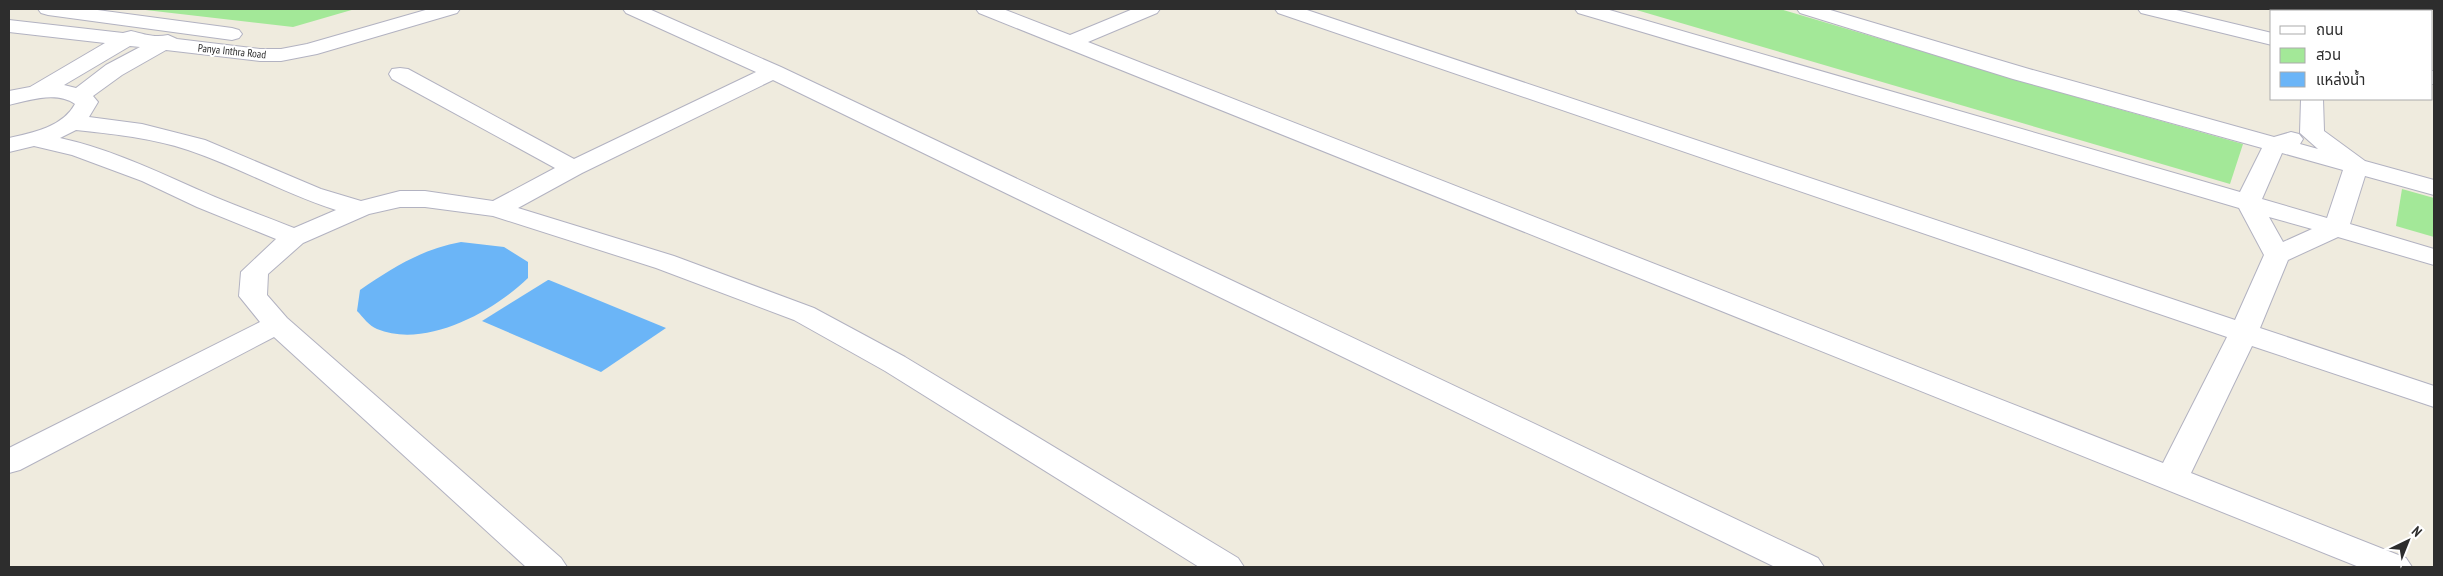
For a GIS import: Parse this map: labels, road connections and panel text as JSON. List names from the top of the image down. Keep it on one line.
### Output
{"streets":{"street":["Panya Inthra Road"]},"legend":["ถนน","สวน","แหล่งน้ำ"],"north":"top right"}
